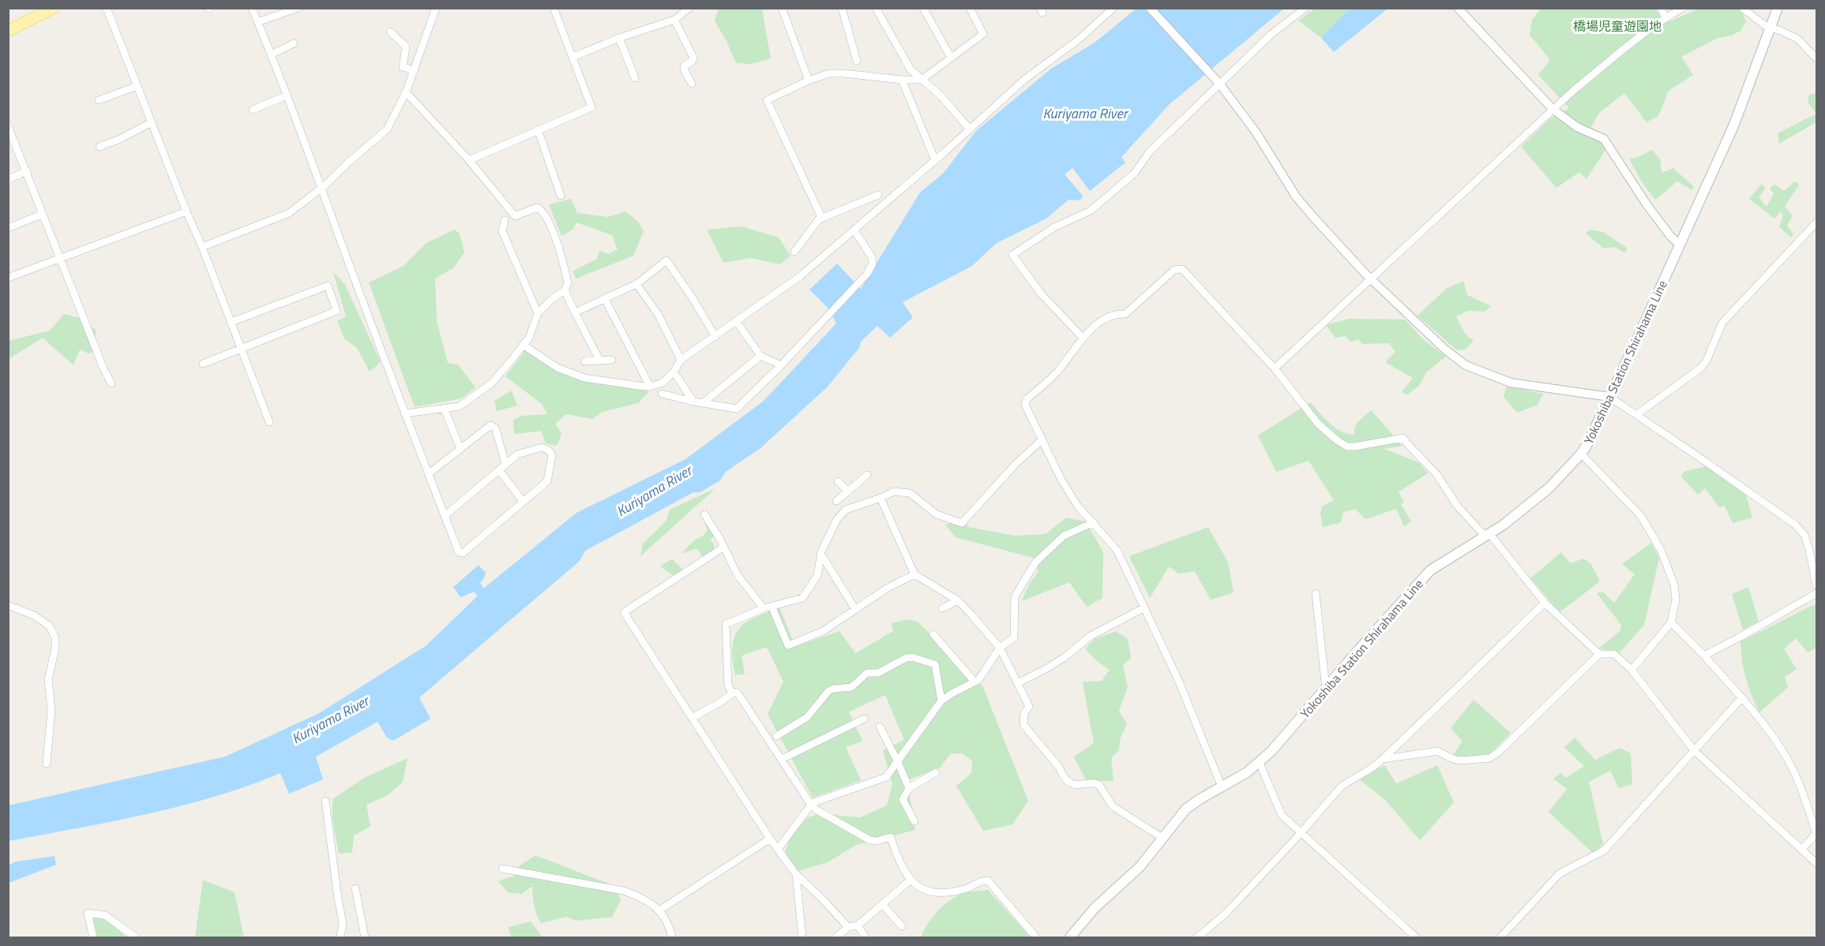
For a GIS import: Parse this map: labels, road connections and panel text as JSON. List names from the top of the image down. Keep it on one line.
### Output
{"streets":{"main road":["Yokoshiba Station Shirahama Line"]},"water":["Kuriyama River"],"parks":["橋場児童遊園地"]}
